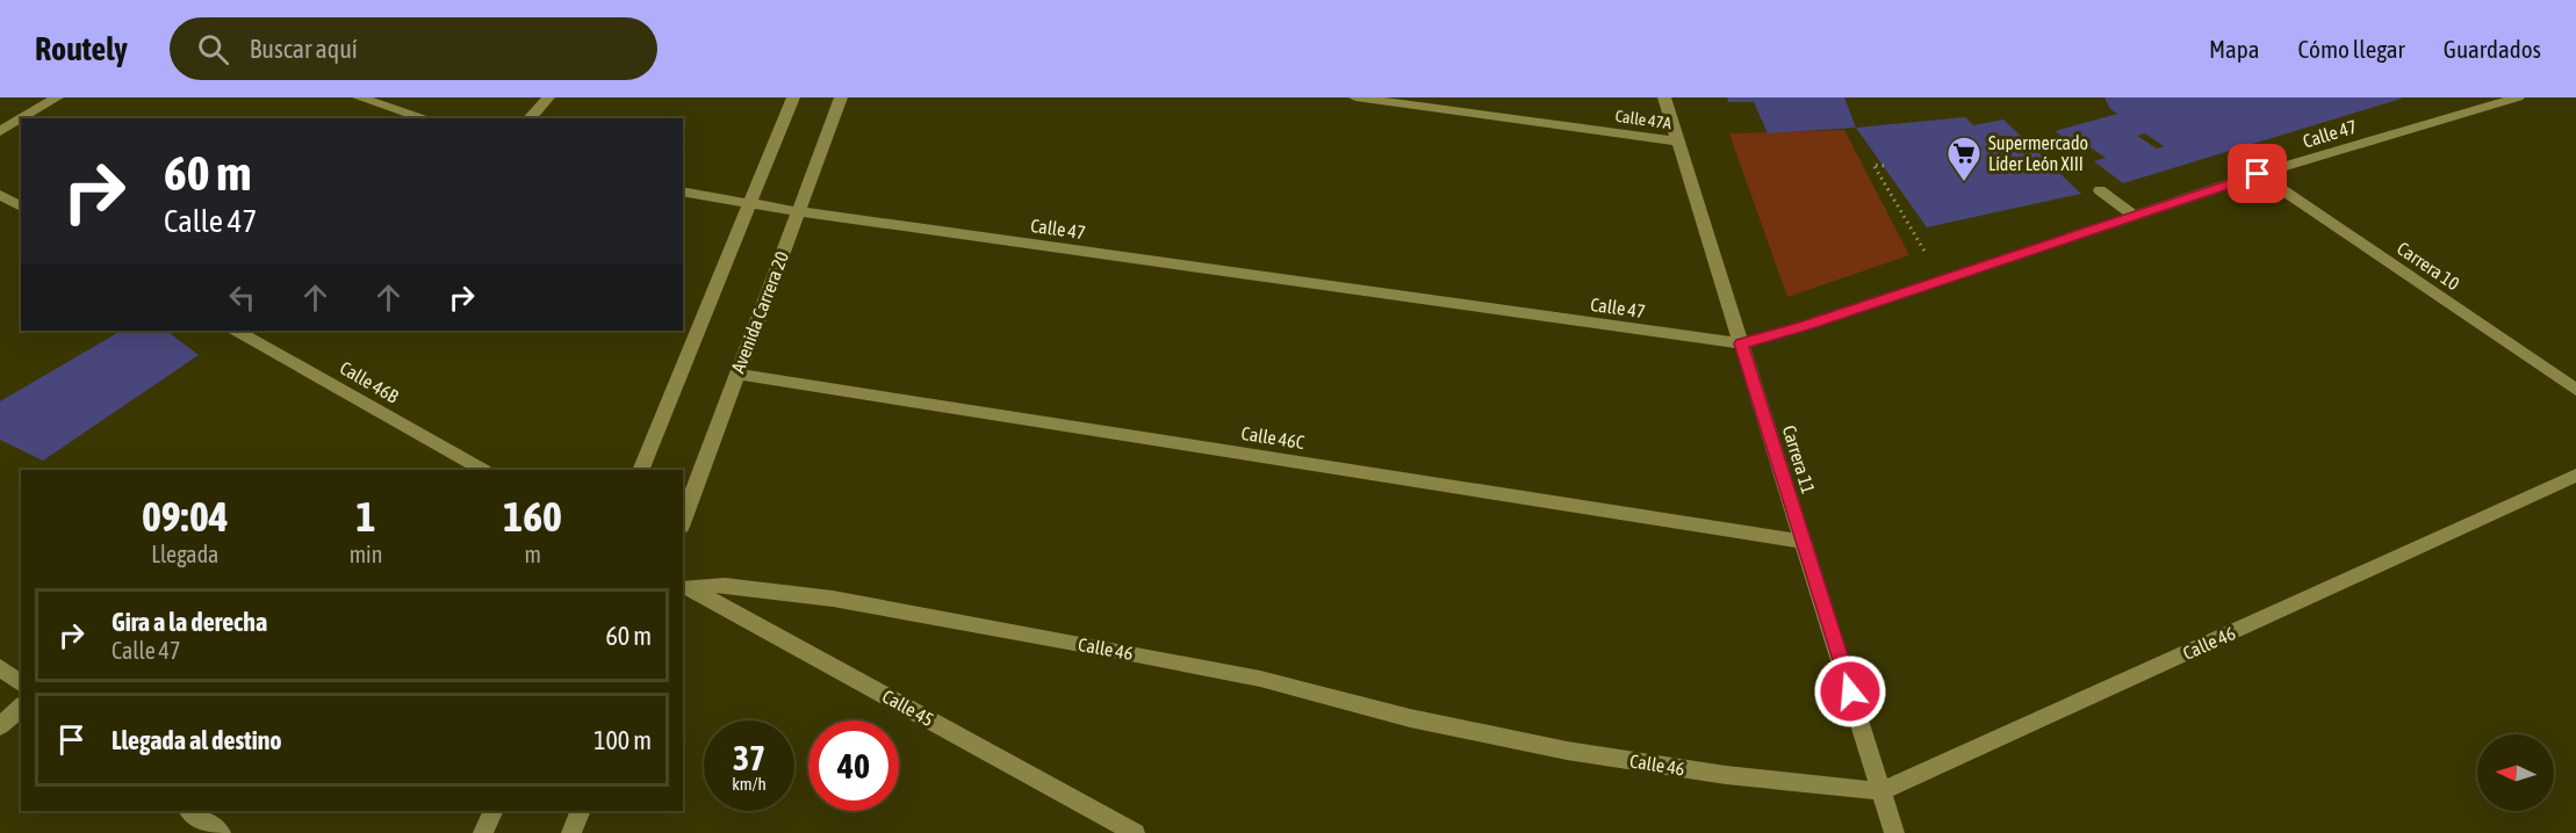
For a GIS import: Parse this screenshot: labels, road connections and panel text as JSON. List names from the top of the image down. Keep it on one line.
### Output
{"streets":{"street":["Calle 47A","Calle 47","Carrera 10","Avenida Carrera 20","Calle 46B","Calle 46C","Carrera 11","Calle 46","Calle 45"]},"crossings":[["Calle 47A","Carrera 11"],["Calle 47","Carrera 10"],["Calle 47","Avenida Carrera 20"],["Calle 47","Carrera 11"],["Avenida Carrera 20","Calle 46C"],["Calle 46C","Carrera 11"],["Carrera 11","Calle 46"],["Calle 46","Calle 45"]],"places":{"supermarket":["Supermercado Líder León XIII"]},"north":"left","page":{"header":"Routely","search":"Buscar aquí","nav":["Mapa","Cómo llegar","Guardados"],"turn":["60 m","Calle 47"],"eta":["09:04","Llegada","1","min","160","m"],"list":[{"name":"Gira a la derecha","note":"Calle 47","value":"60 m"},{"name":"Llegada al destino","value":"100 m"}],"speed":"37 km/h","limit":"40"}}
